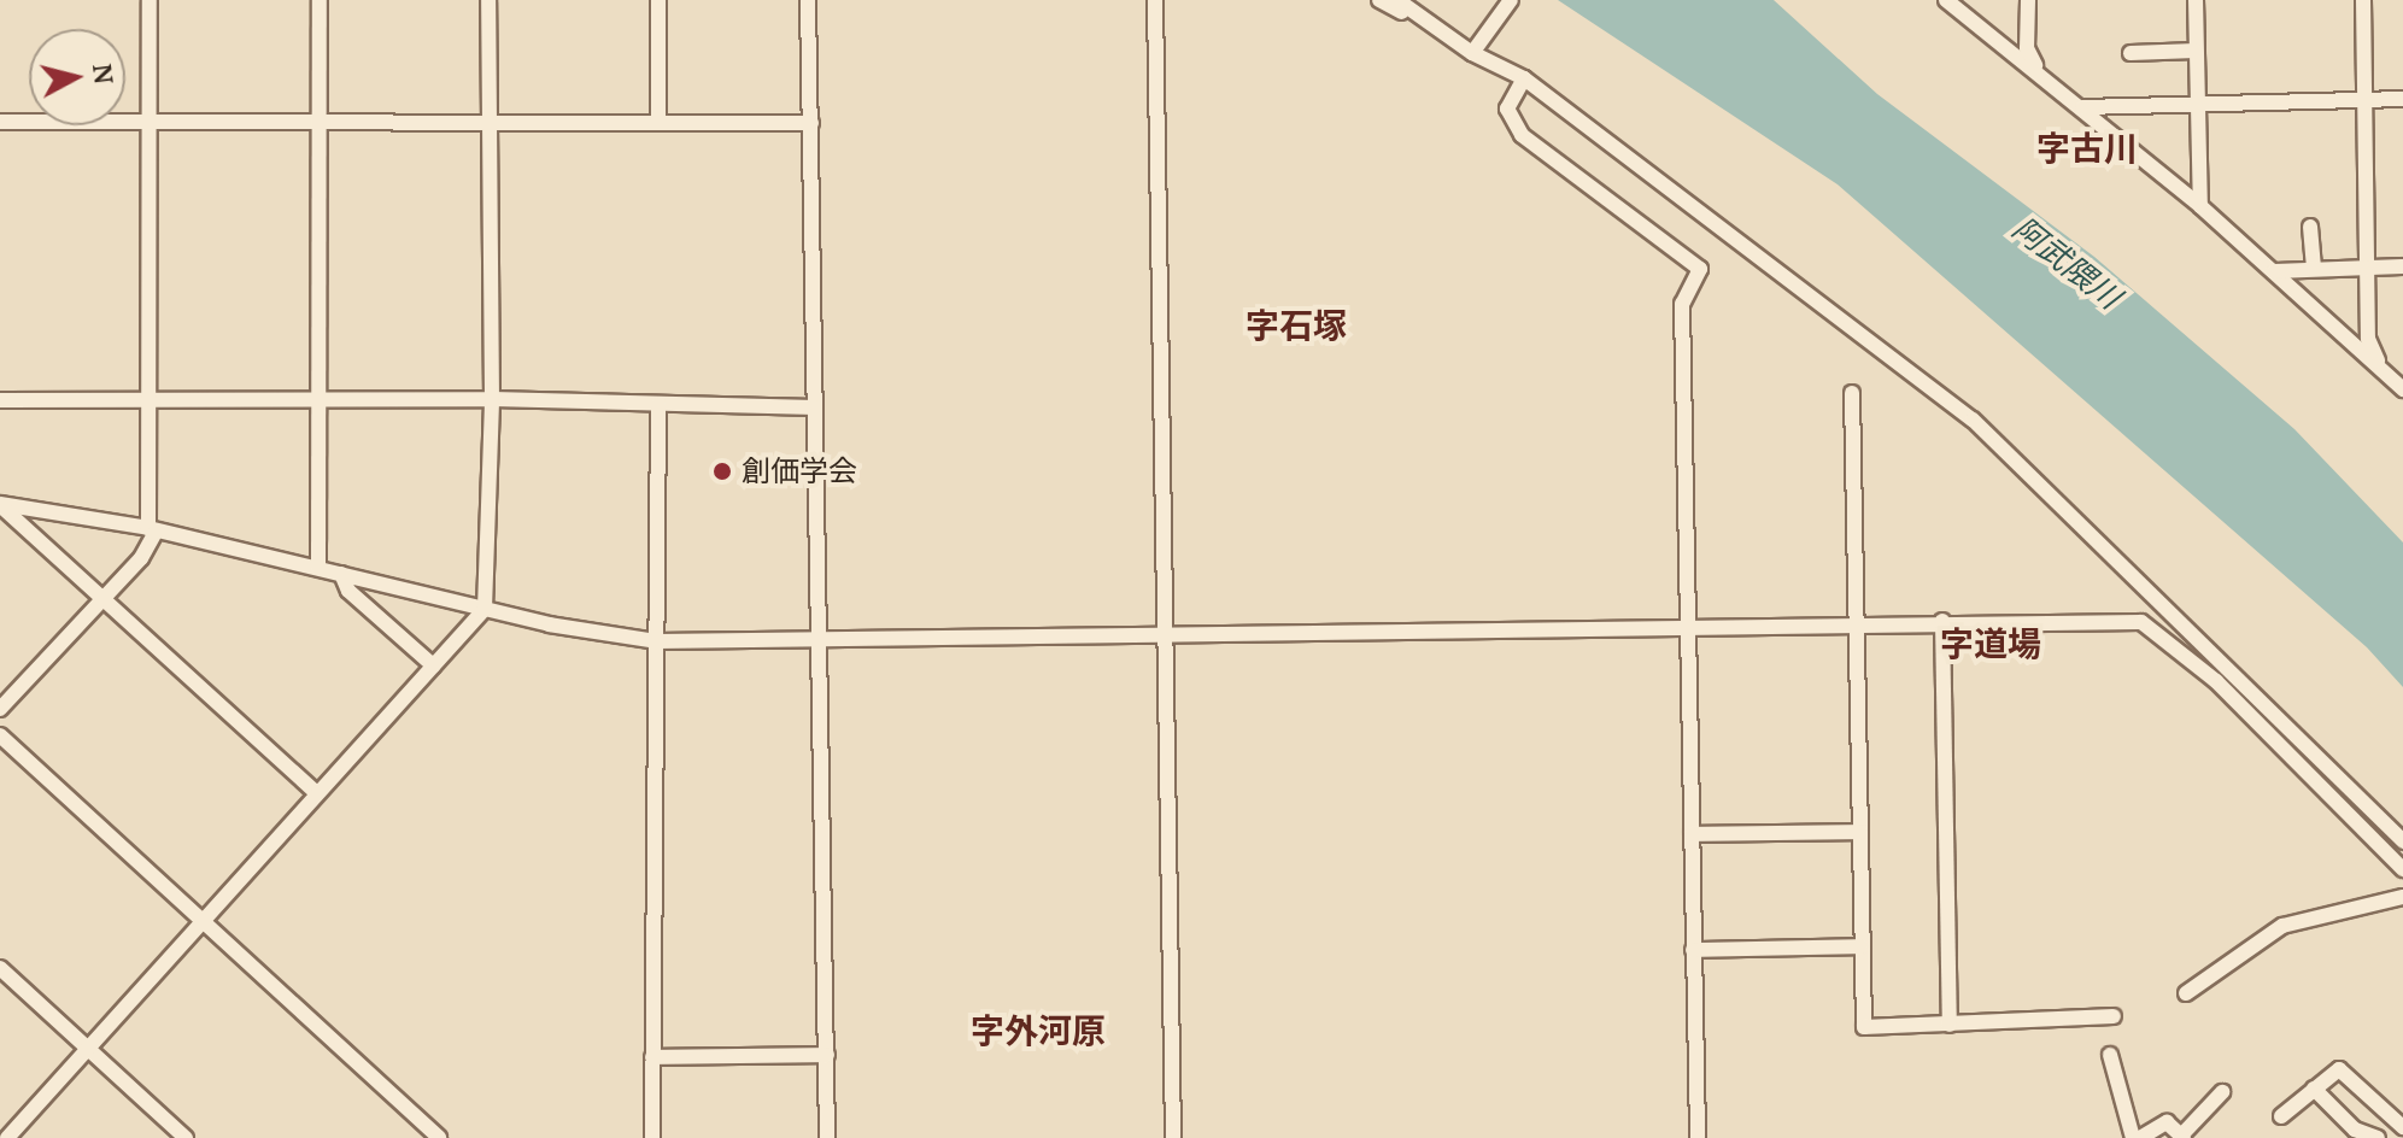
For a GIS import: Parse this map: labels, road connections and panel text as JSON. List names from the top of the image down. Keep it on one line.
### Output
{"districts":["字古川","字石塚","字道場","字外河原"],"water":["阿武隈川"],"places":["創価学会"],"north":"right"}
